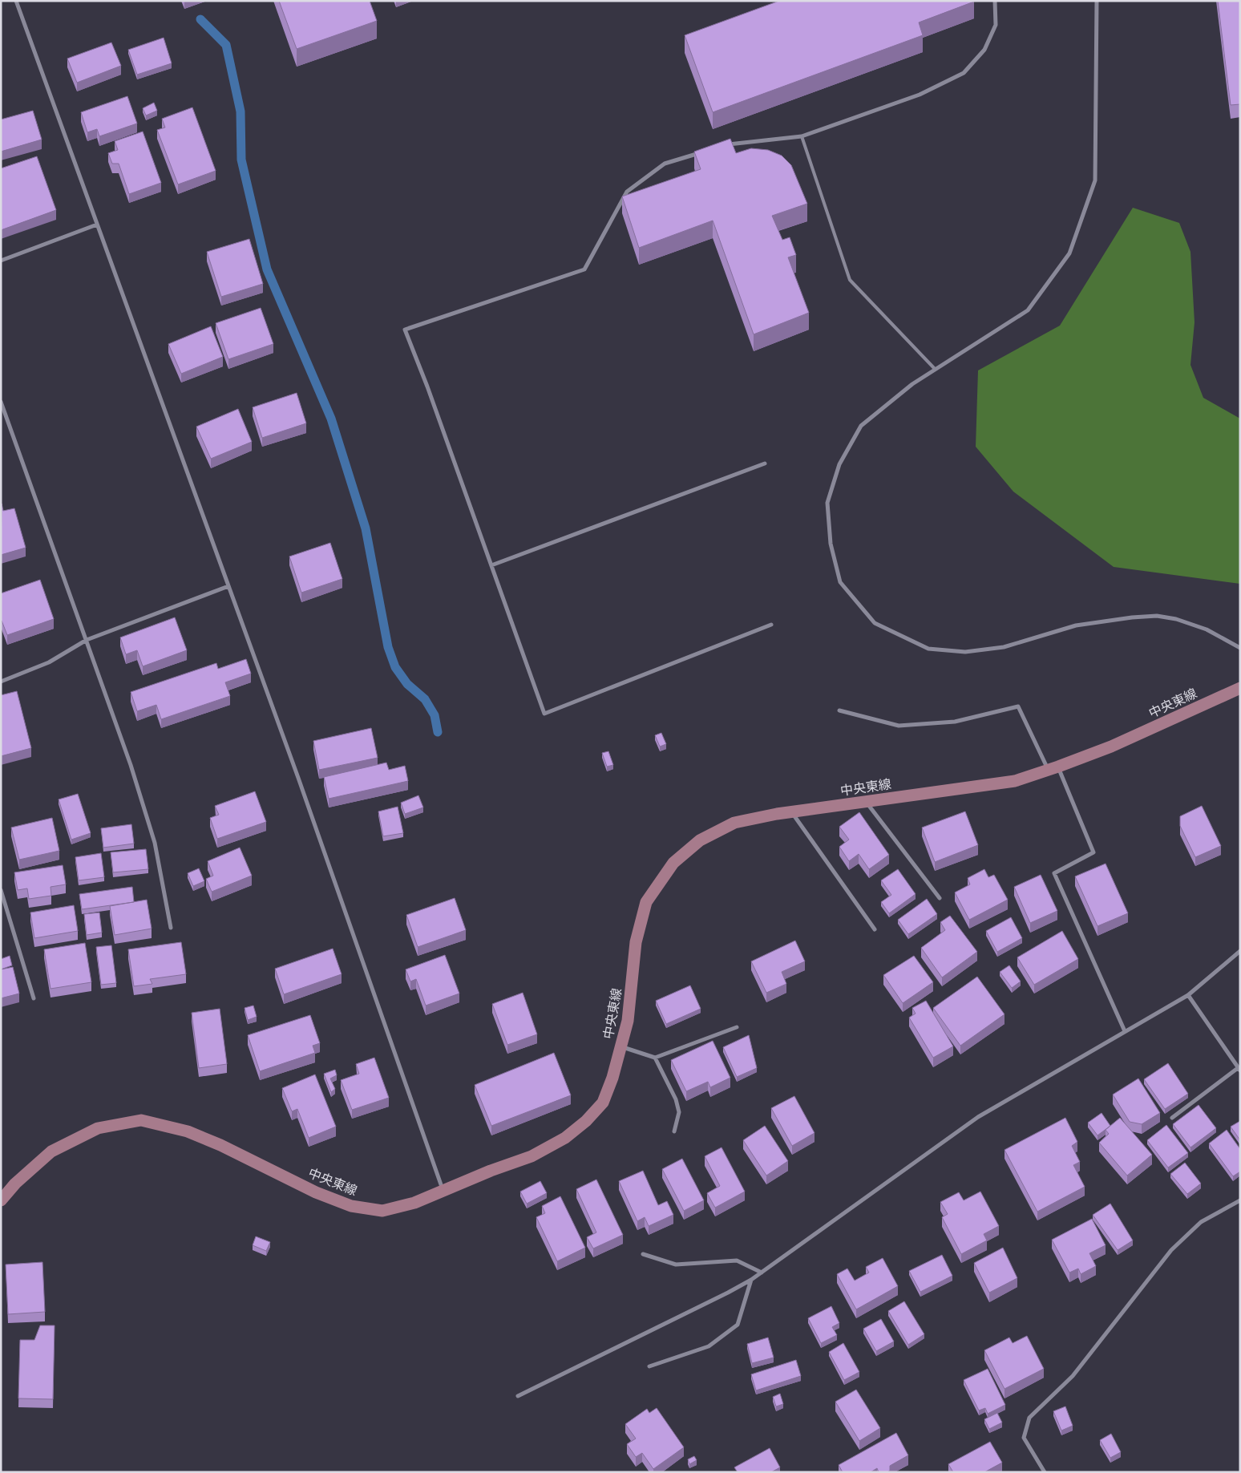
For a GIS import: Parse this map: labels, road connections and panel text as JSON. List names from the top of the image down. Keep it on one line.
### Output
{"streets":{"main road":["中央東線"]}}
